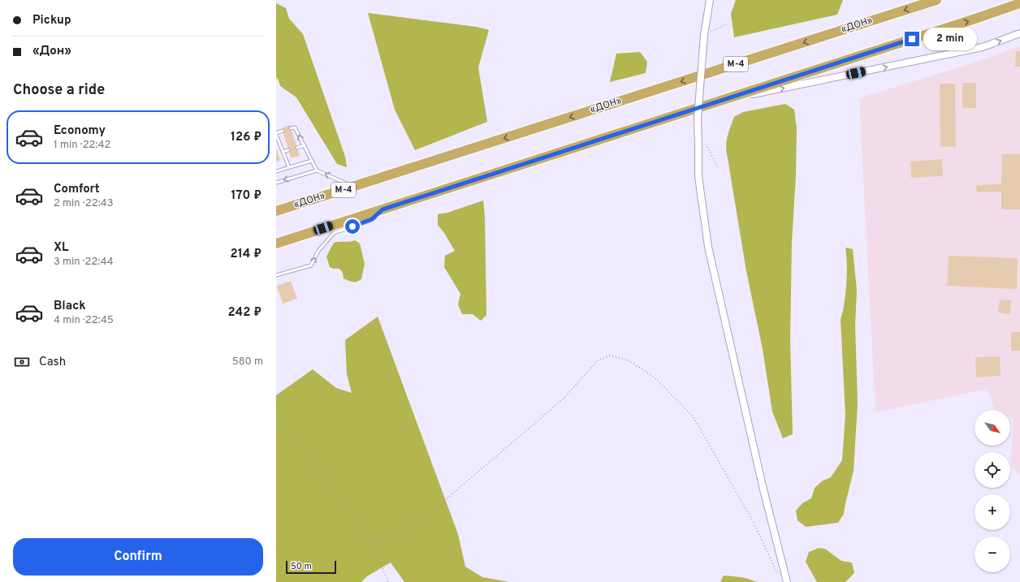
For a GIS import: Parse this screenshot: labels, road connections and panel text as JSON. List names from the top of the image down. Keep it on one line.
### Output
{"streets":{"highway":["«ДОН»","М-4"]},"scale_bar":"50 m","north":"bottom right","page":{"banner":["Pickup","«Дон»"],"bubble":"2 min","heading":"Choose a ride","list":[{"name":"Economy","note":"1 min · 22:42","value":"126 ₽"},{"name":"Comfort","note":"2 min · 22:43","value":"170 ₽"},{"name":"XL","note":"3 min · 22:44","value":"214 ₽"},{"name":"Black","note":"4 min · 22:45","value":"242 ₽"}],"pay":["Cash","580 m"],"map_buttons":["+","−"],"buttons":"Confirm","scale":"50 m"}}
